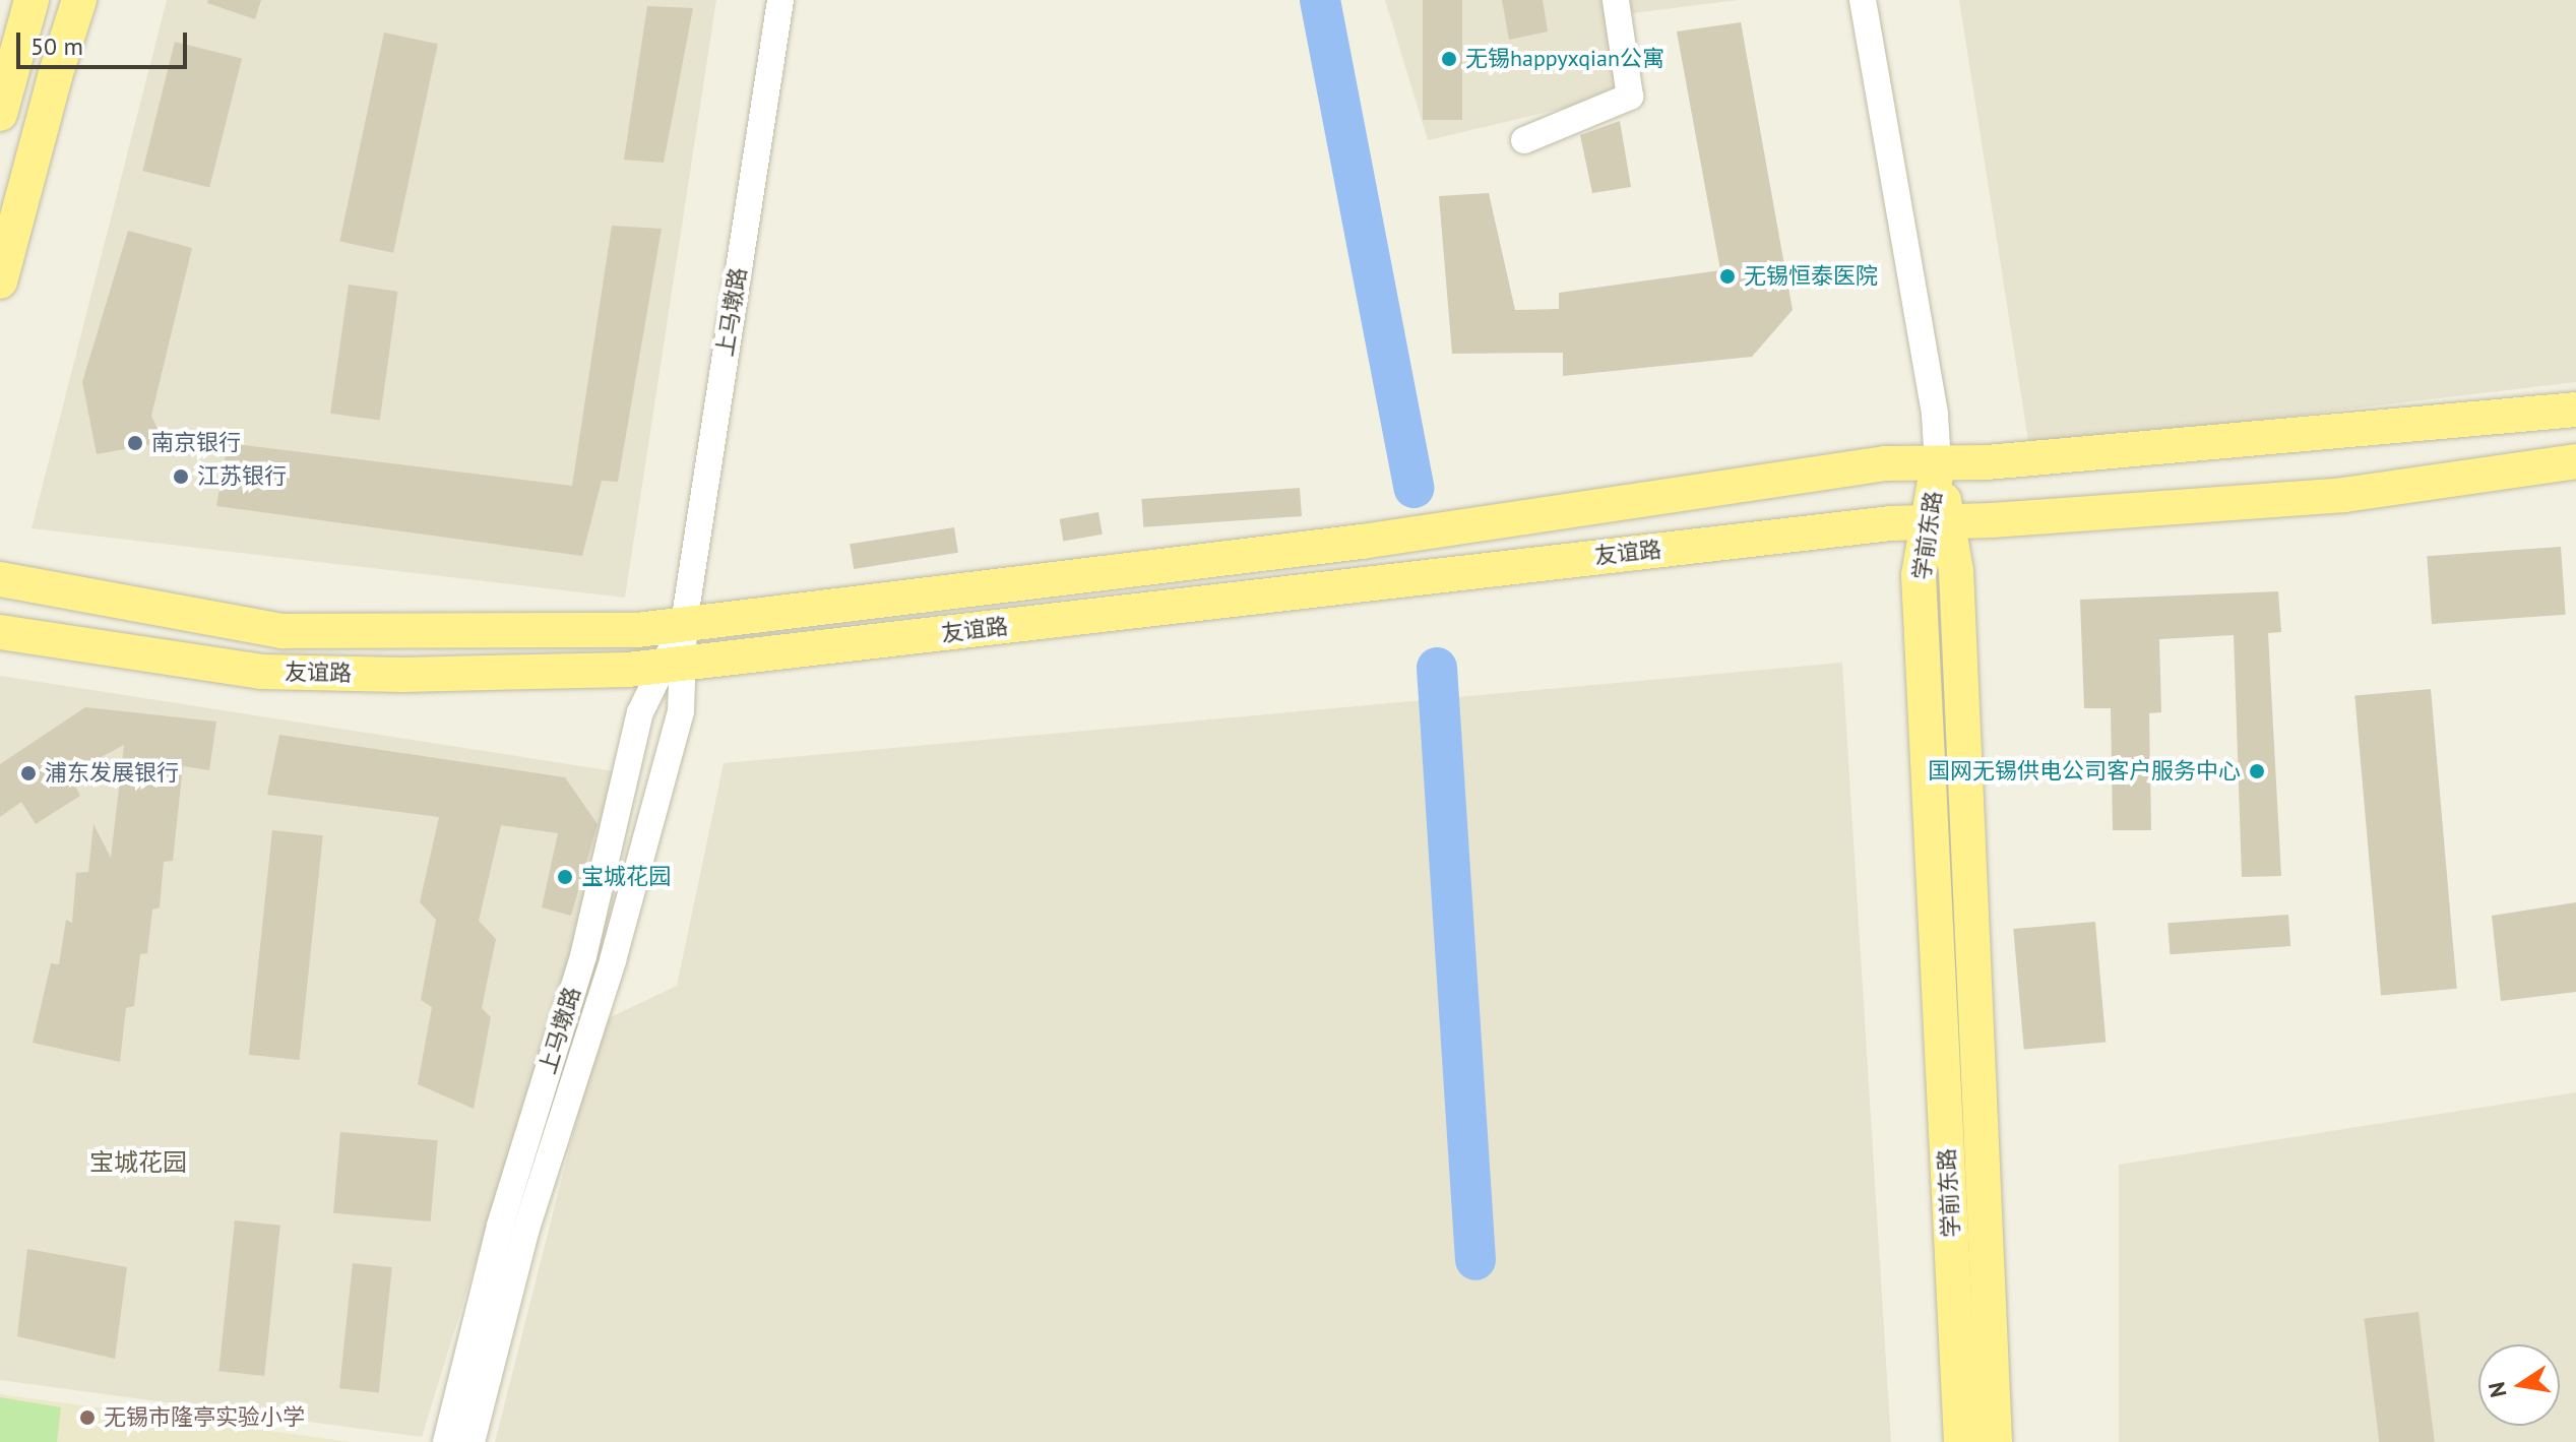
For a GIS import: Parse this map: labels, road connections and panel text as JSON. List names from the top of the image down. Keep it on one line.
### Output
{"streets":{"main road":["学前东路","友谊路"],"street":["上马墩路"]},"crossings":[["上马墩路","友谊路"],["学前东路","友谊路"]],"districts":["宝城花园"],"places":["无锡happyxqian公寓","无锡恒泰医院","南京银行","江苏银行","国网无锡供电公司客户服务中心","浦东发展银行","宝城花园","无锡市隆亭实验小学"],"scale_bar":"50 m","north":"left"}
